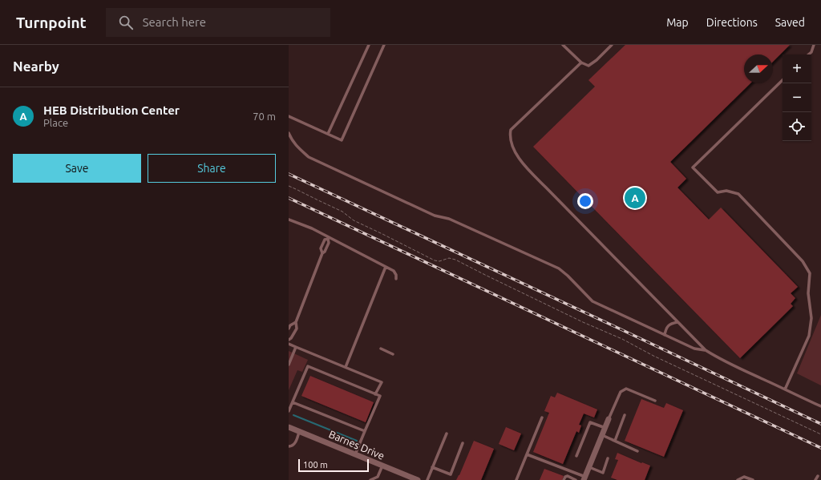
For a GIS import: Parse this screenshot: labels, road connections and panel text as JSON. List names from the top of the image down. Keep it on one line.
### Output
{"streets":{"street":["Barnes Drive"]},"scale_bar":"100 m","north":"right","page":{"header":"Turnpoint","search":"Search here","nav":["Map","Directions","Saved"],"heading":"Nearby","map_buttons":["+","−"],"list":[{"mark":"A","name":"HEB Distribution Center","note":"Place","value":"70 m"}],"buttons":["Save","Share"],"pins":"A","scale":"100 m"}}
